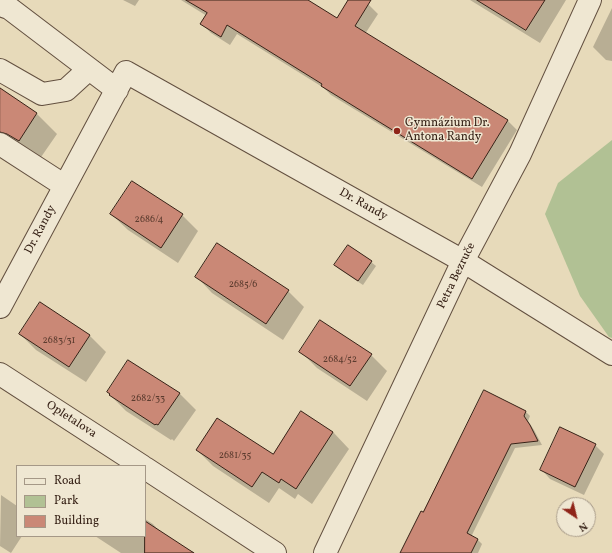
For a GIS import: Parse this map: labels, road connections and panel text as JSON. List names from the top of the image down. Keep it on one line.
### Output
{"streets":{"street":["Dr. Randy","Petra Bezruče","Opletalova"]},"crossings":[["Dr. Randy","Petra Bezruče"]],"places":["Gymnázium Dr. Antona Randy"],"house_numbers":["2686/4","2685/6","2683/31","2684/52","2682/33","2681/35"],"legend":["Road","Park","Building"],"north":"bottom right"}
